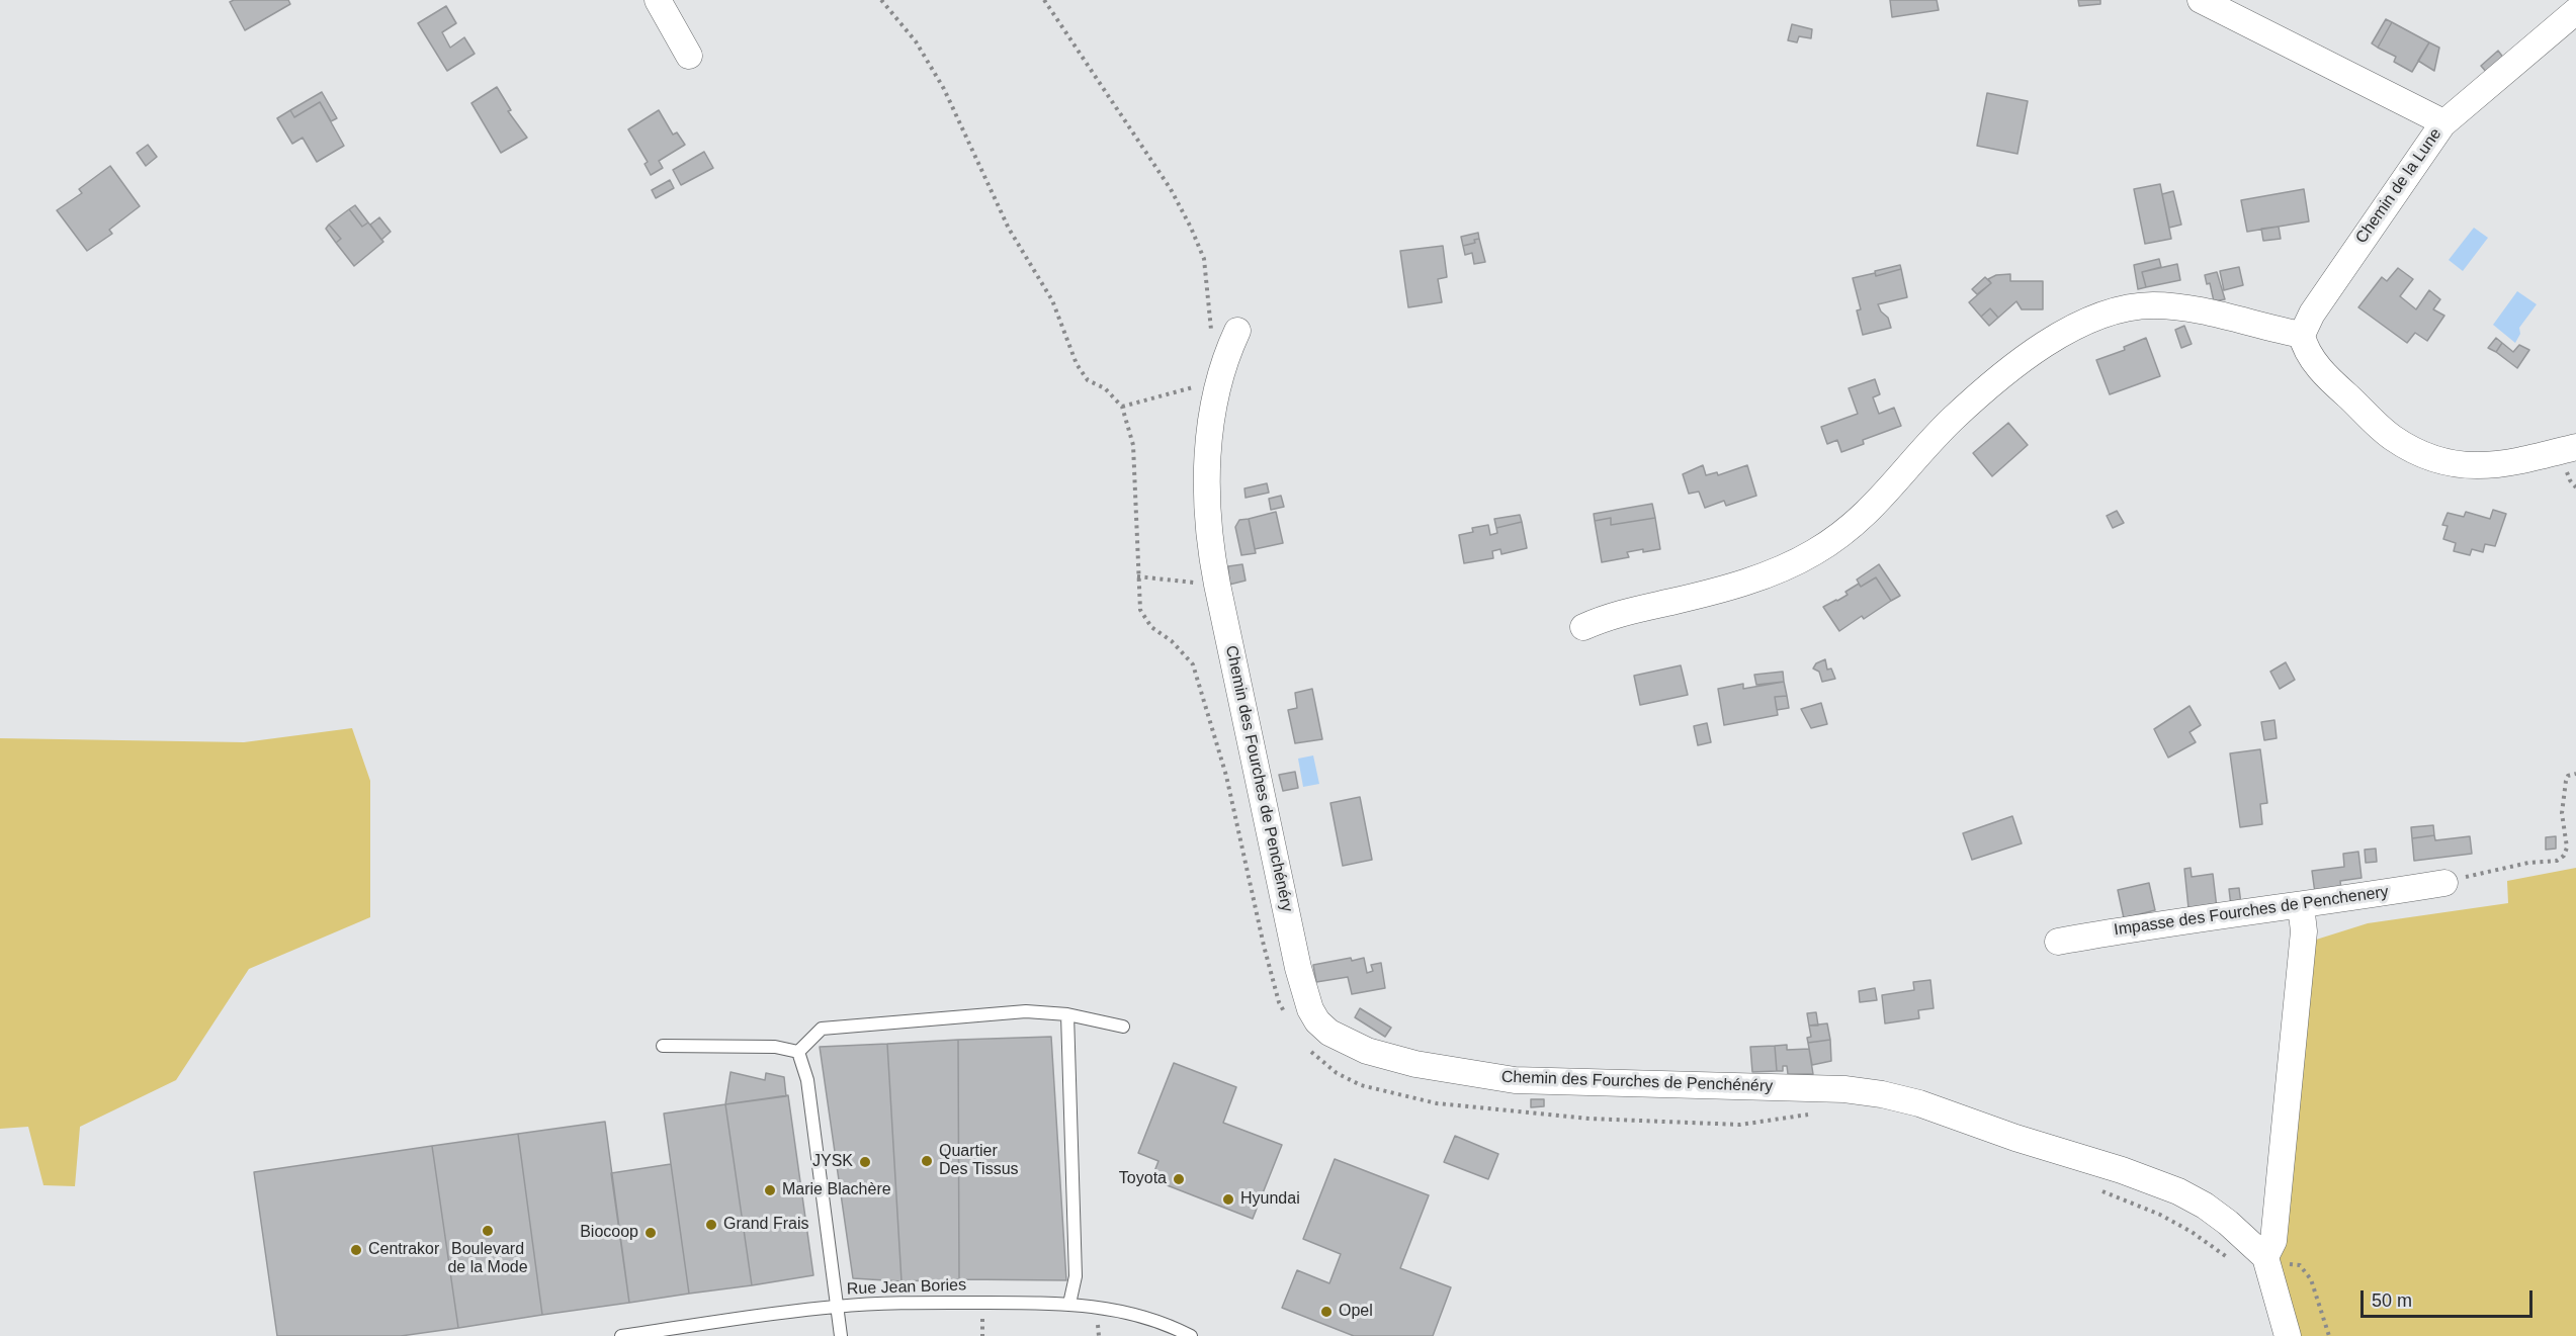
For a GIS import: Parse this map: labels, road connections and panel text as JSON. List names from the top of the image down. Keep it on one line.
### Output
{"streets":{"street":["Chemin de la Lune","Chemin des Fourches de Penchénéry","Impasse des Fourches de Penchenery"],"lane":["Rue Jean Bories"]},"places":["Quartier Des Tissus","JYSK","Toyota","Marie Blachère","Hyundai","Grand Frais","Boulevard de la Mode","Biocoop","Centrakor","Opel"],"scale_bar":"50 m"}
